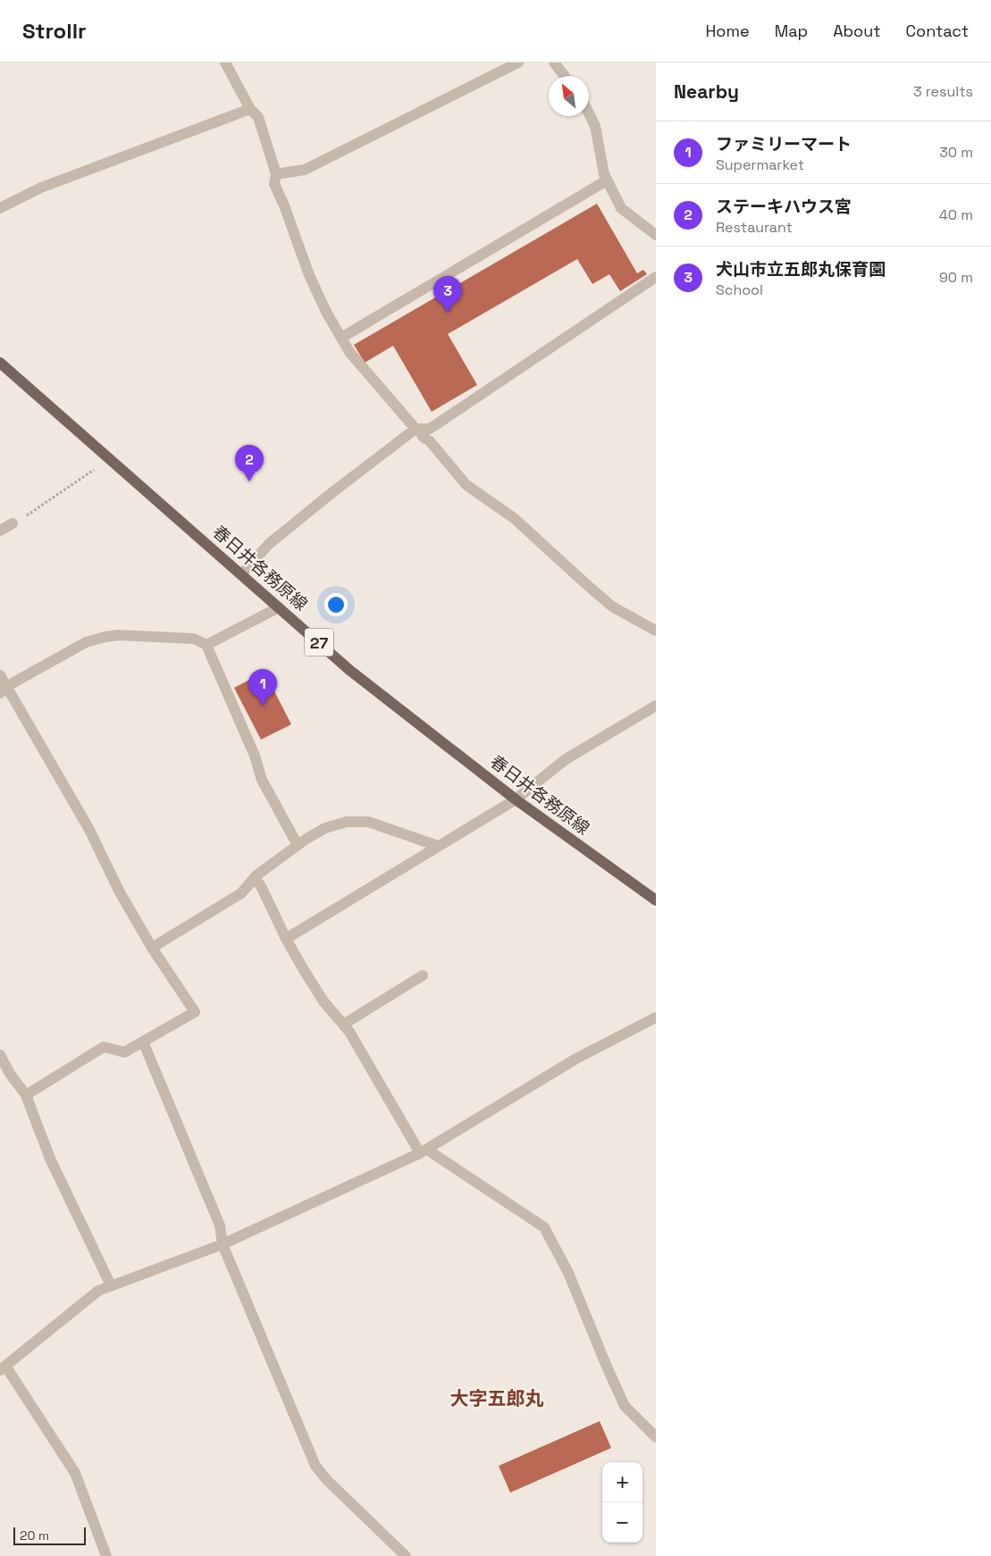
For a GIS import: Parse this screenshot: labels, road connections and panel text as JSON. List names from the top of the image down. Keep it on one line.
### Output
{"streets":{"main road":["春日井各務原線","27"]},"districts":["大字五郎丸"],"scale_bar":"20 m","north":"top left","page":{"header":"Strollr","nav":["Home","Map","About","Contact"],"heading":["Nearby","3 results"],"list":[{"mark":"1","name":"ファミリーマート","note":"Supermarket","value":"30 m"},{"mark":"2","name":"ステーキハウス宮","note":"Restaurant","value":"40 m"},{"mark":"3","name":"犬山市立五郎丸保育園","note":"School","value":"90 m"}],"pins":["3","2","1"],"map_buttons":["+","−"],"scale":"20 m"}}
